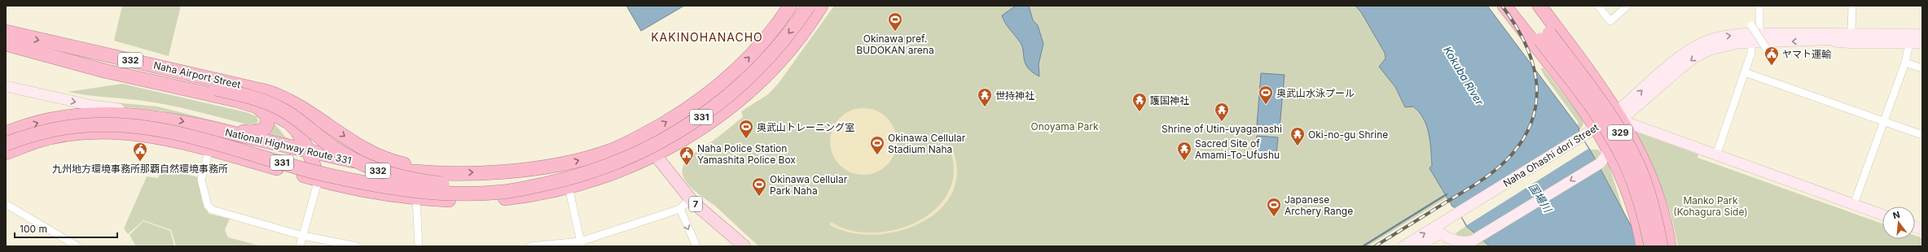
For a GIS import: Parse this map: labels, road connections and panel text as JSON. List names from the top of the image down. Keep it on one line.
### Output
{"streets":{"highway":["332","Naha Airport Street","331","329","National Highway Route 331"],"main road":["Naha Ohashi dori Street","7"]},"crossings":[["332","Naha Airport Street"],["332","National Highway Route 331"],["National Highway Route 331","7"]],"districts":["KAKINOHANACHO"],"water":["Kokuba River","国場川"],"parks":["Onoyama Park","Manko Park (Kohagura Side)"],"places":{"sports":["Okinawa pref. BUDOKAN arena","奥武山水泳プール","奥武山トレーニング室","Okinawa Cellular Stadium Naha","Okinawa Cellular Park Naha","Japanese Archery Range"],"public building":["ヤマト運輸","九州地方環境事務所那覇自然環境事務所","Naha Police Station Yamashita Police Box"],"temple":["世持神社","護国神社","Shrine of Utin-uyaganashi","Oki-no-gu Shrine","Sacred Site of Amami-To-Ufushu"]},"scale_bar":"100 m","north":"top"}
